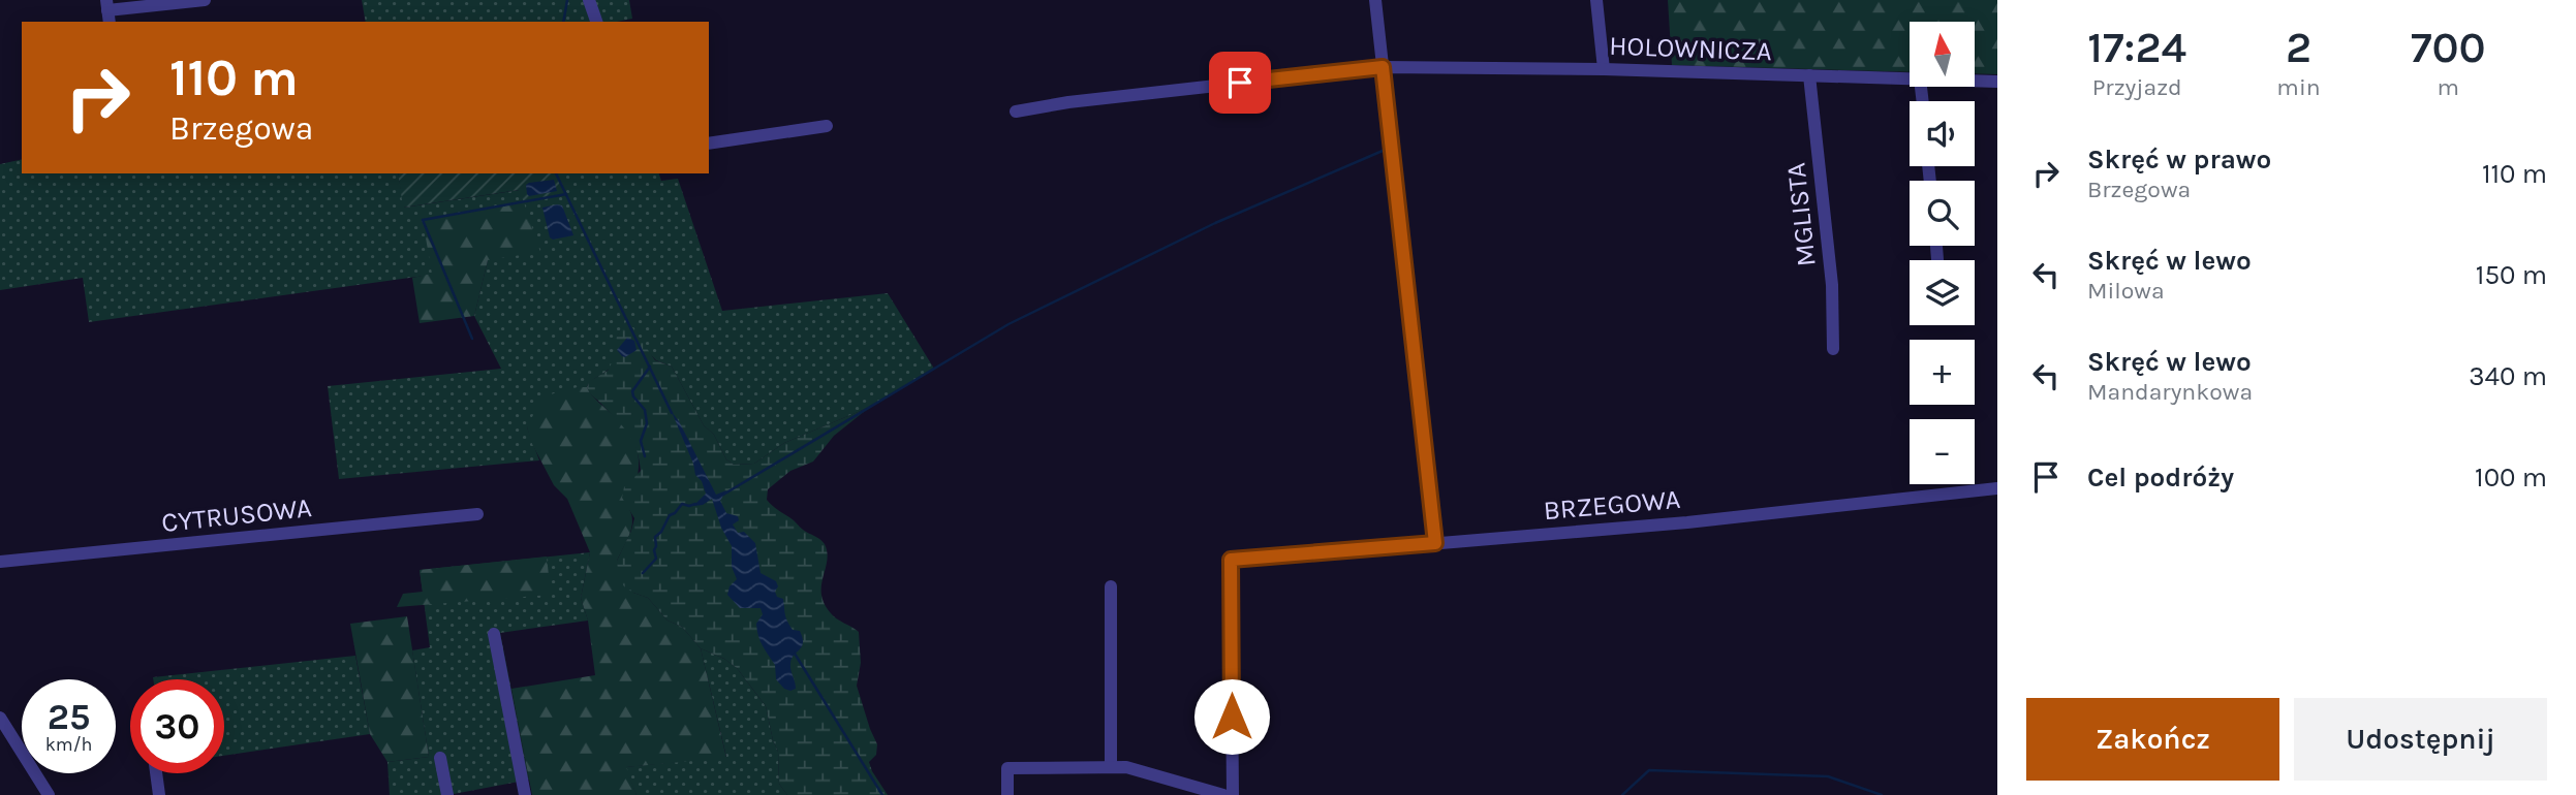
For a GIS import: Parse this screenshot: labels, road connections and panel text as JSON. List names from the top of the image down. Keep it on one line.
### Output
{"streets":{"street":["HOLOWNICZA","MGLISTA","BRZEGOWA","CYTRUSOWA"]},"crossings":[["HOLOWNICZA","MGLISTA"]],"north":"top","page":{"eta":["17:24","Przyjazd","2","min","700","m"],"map_buttons":["+","−"],"turn":["110 m","Brzegowa"],"list":[{"name":"Skręć w prawo","note":"Brzegowa","value":"110 m"},{"name":"Skręć w lewo","note":"Milowa","value":"150 m"},{"name":"Skręć w lewo","note":"Mandarynkowa","value":"340 m"},{"name":"Cel podróży","value":"100 m"}],"speed":"25 km/h","limit":"30","buttons":["Zakończ","Udostępnij"]}}
